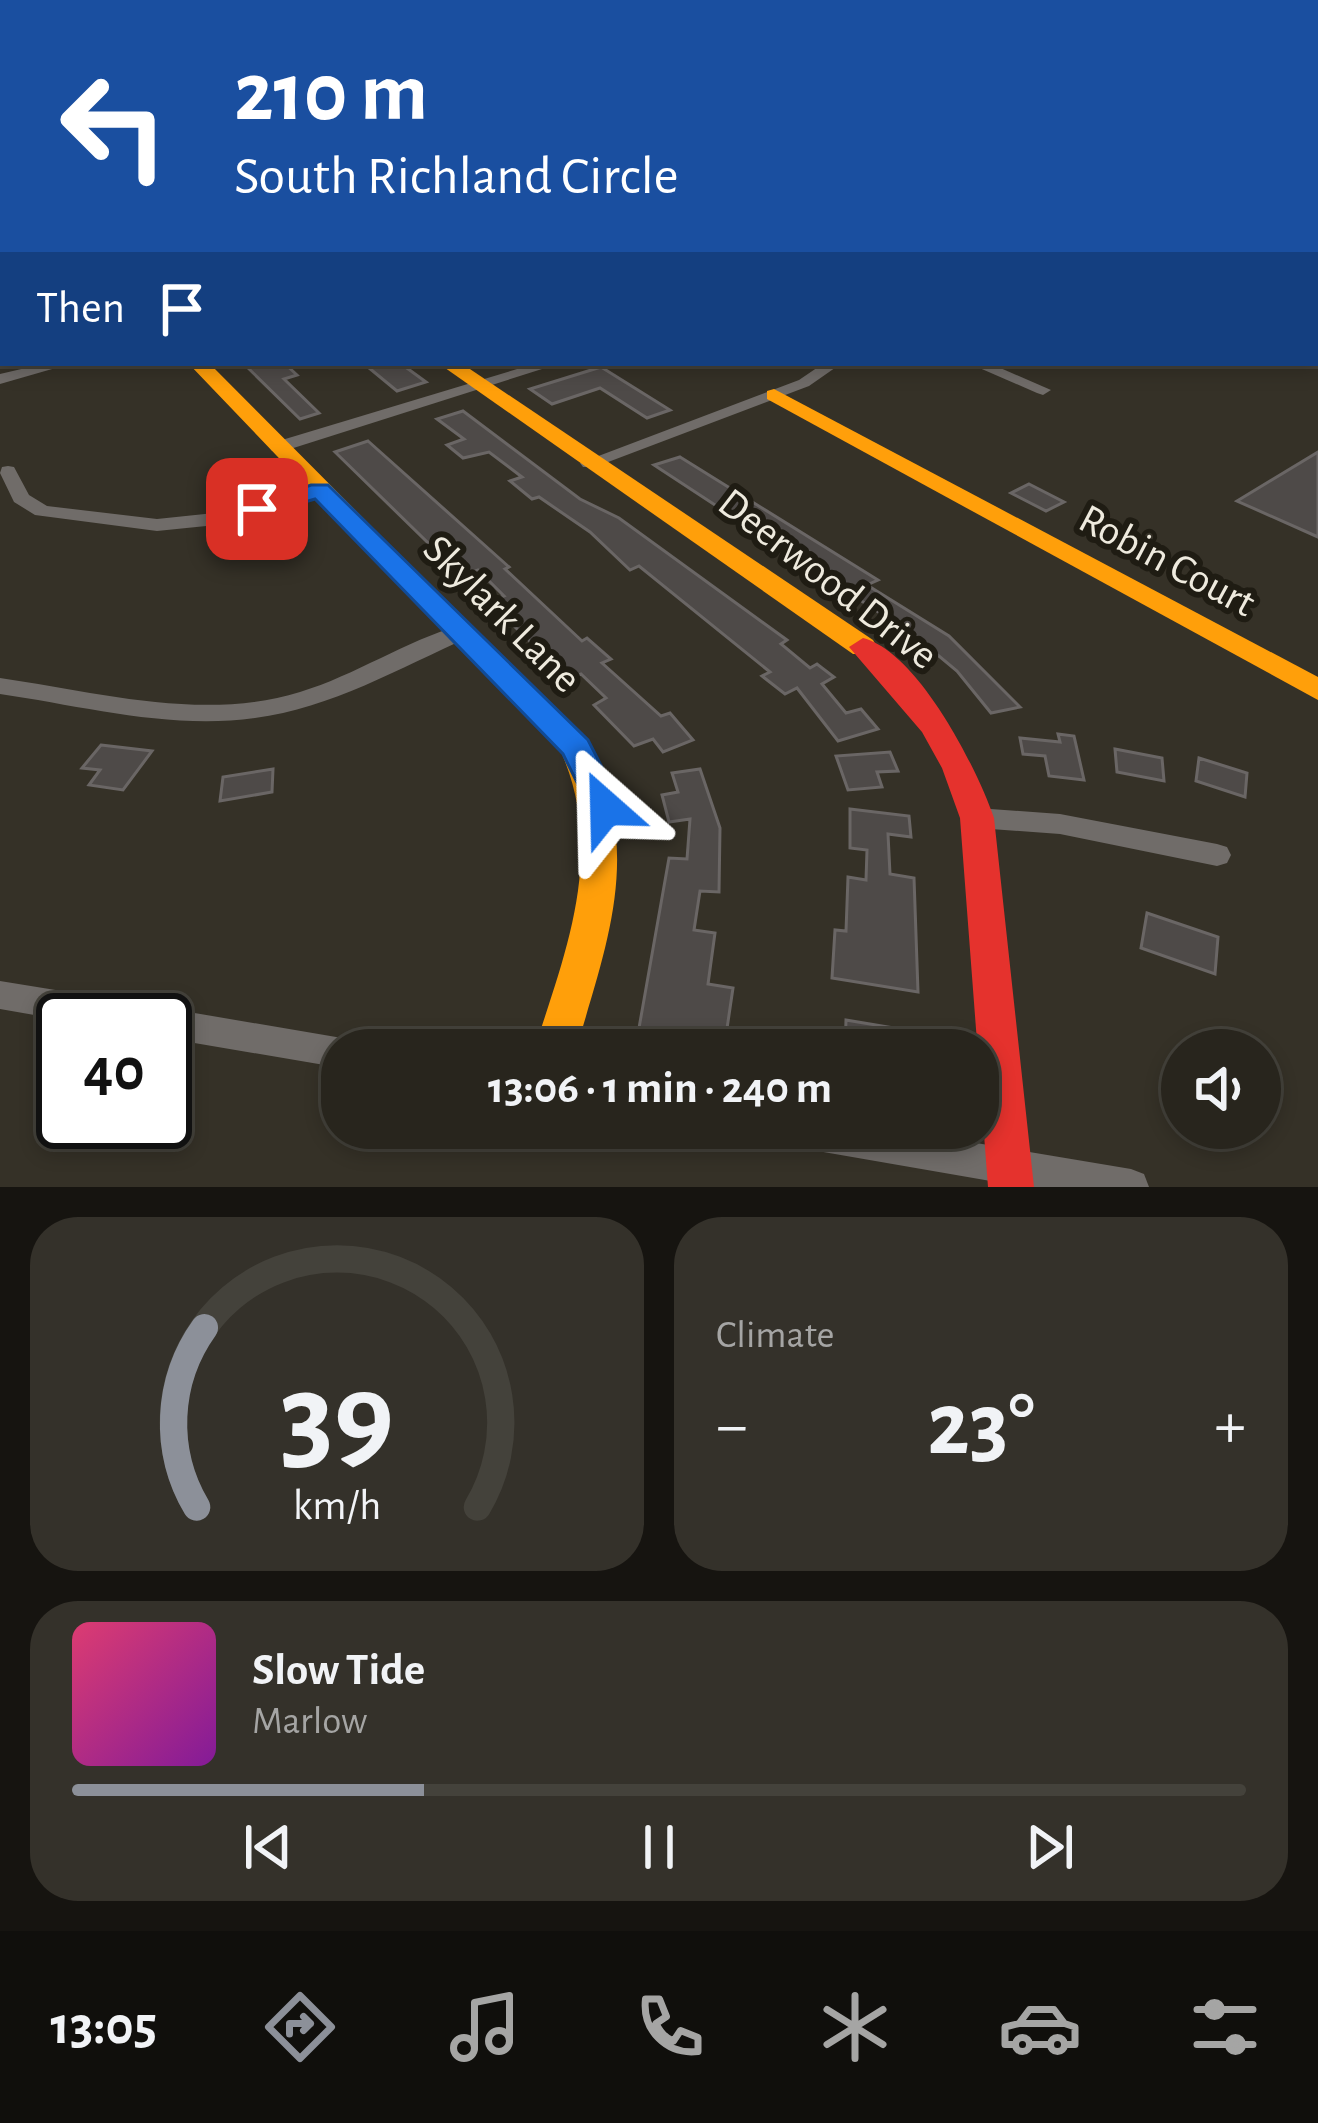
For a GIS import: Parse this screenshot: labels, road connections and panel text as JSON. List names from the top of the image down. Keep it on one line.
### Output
{"streets":{"street":["Robin Court","Deerwood Drive","Skylark Lane"]},"page":{"turn":["210 m","South Richland Circle"],"then":"Then","limit":"40","trip":"13:06 · 1 min · 240 m","tile":"Climate","heat":["−","23°","+"],"song":["Slow Tide","Marlow"],"tabs":"13:05","gauge":["39","km/h"]}}
